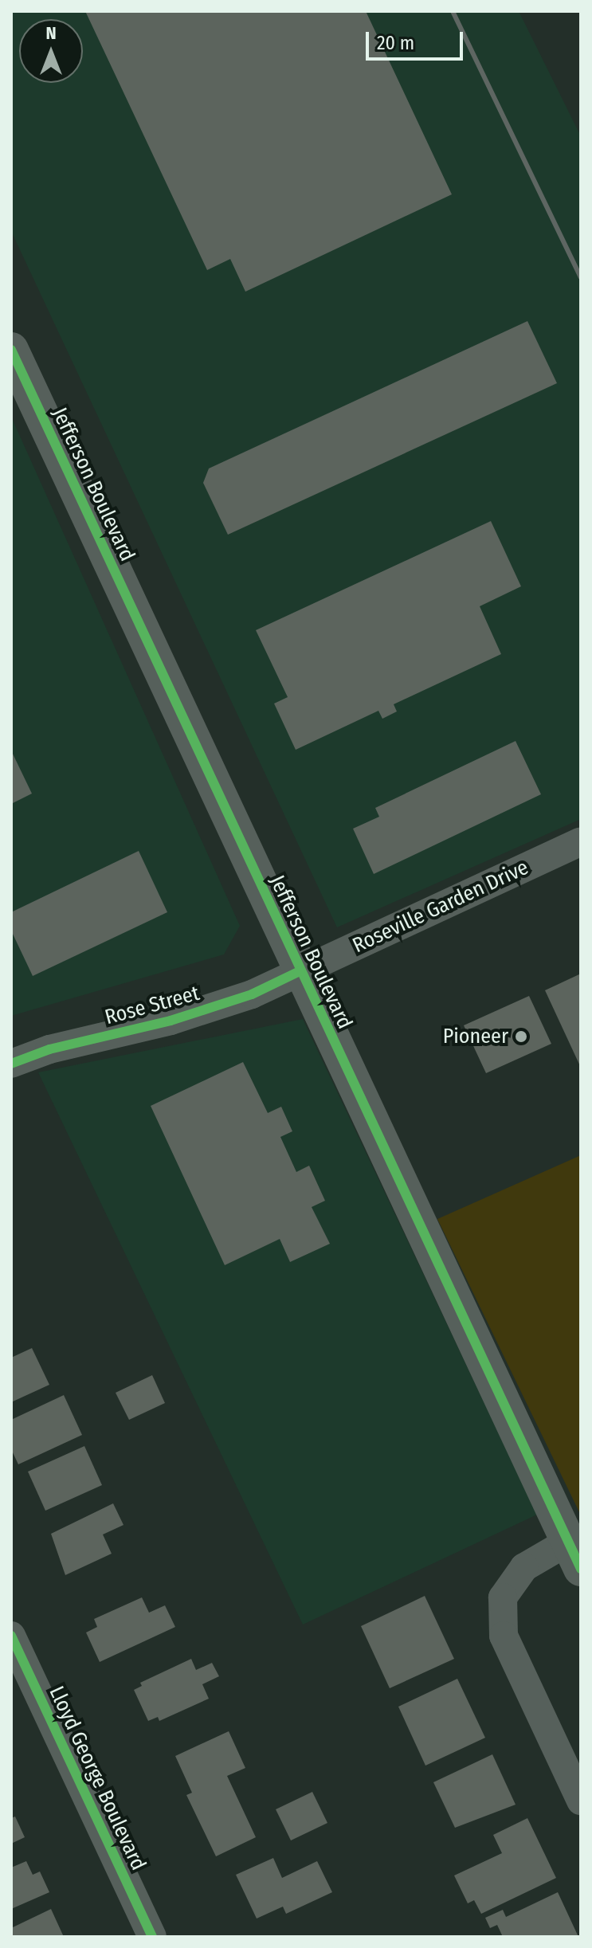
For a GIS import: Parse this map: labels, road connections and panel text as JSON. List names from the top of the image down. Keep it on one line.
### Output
{"streets":{"street":["Jefferson Boulevard","Roseville Garden Drive","Rose Street","Lloyd George Boulevard"]},"crossings":[["Jefferson Boulevard","Roseville Garden Drive"],["Jefferson Boulevard","Rose Street"],["Roseville Garden Drive","Rose Street"]],"places":["Pioneer"],"scale_bar":"20 m","north":"top"}
